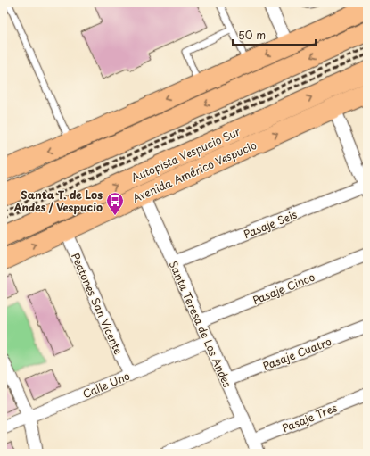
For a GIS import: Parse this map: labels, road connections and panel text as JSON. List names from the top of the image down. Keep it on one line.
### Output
{"streets":{"main road":["Autopista Vespucio Sur","Avenida Américo Vespucio"],"street":["Pasaje Seis","Pasaje Cinco","Peatones San Vicente","Santa Teresa de Los Andes","Pasaje Cuatro","Calle Uno","Pasaje Tres"]},"crossings":[["Avenida Américo Vespucio","Peatones San Vicente"],["Avenida Américo Vespucio","Santa Teresa de Los Andes"],["Pasaje Seis","Santa Teresa de Los Andes"],["Pasaje Cinco","Santa Teresa de Los Andes"],["Peatones San Vicente","Calle Uno"],["Santa Teresa de Los Andes","Pasaje Cuatro"],["Santa Teresa de Los Andes","Calle Uno"],["Santa Teresa de Los Andes","Pasaje Tres"]],"places":{"bus stop":["Santa T. de Los Andes / Vespucio"]},"scale_bar":"50 m"}
